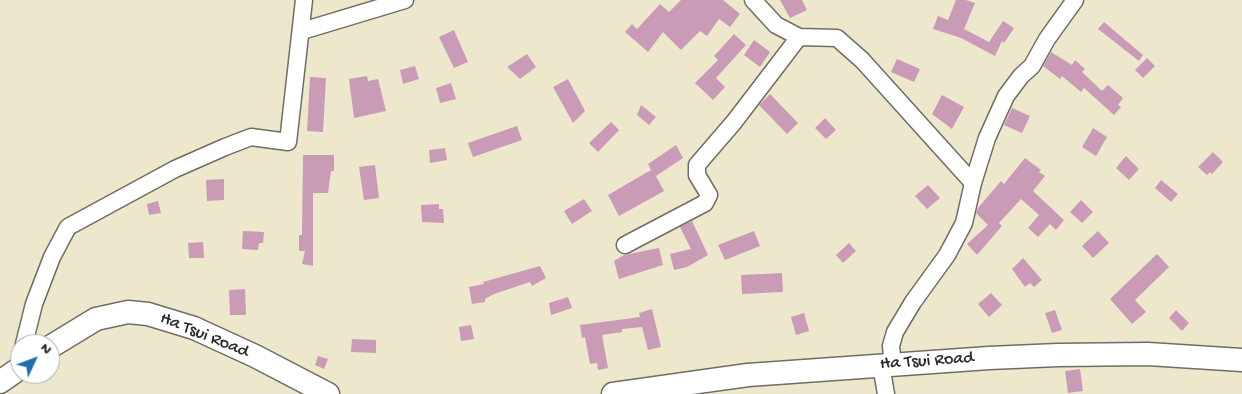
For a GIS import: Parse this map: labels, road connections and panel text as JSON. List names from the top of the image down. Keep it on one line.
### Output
{"streets":{"street":["Ha Tsui Road"]},"north":"top right"}
